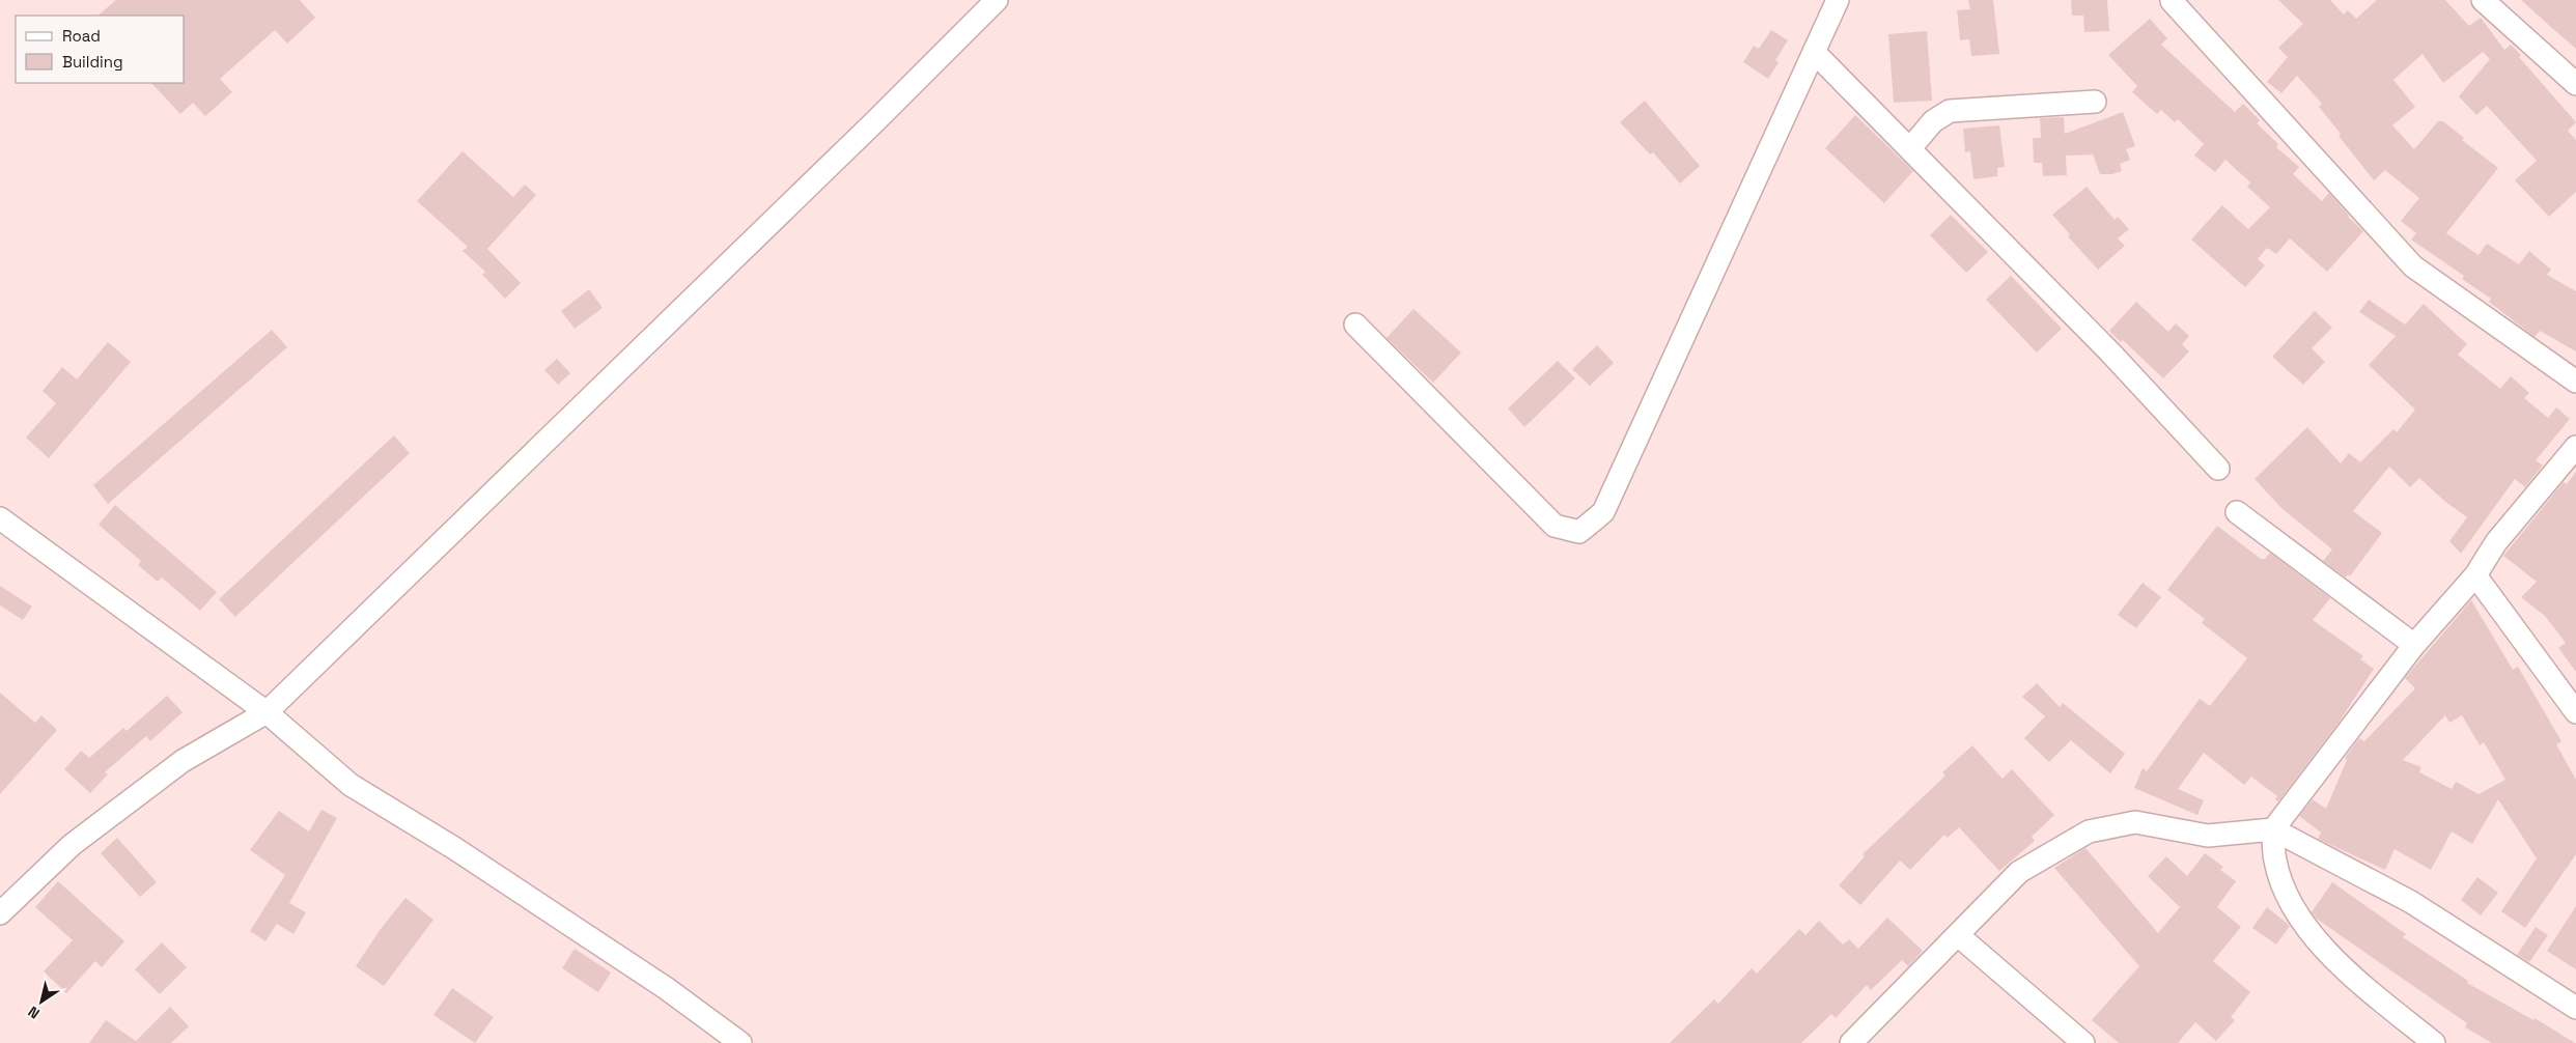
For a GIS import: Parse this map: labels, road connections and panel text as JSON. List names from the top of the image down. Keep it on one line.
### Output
{"legend":["Road","Building"],"north":"bottom left"}
